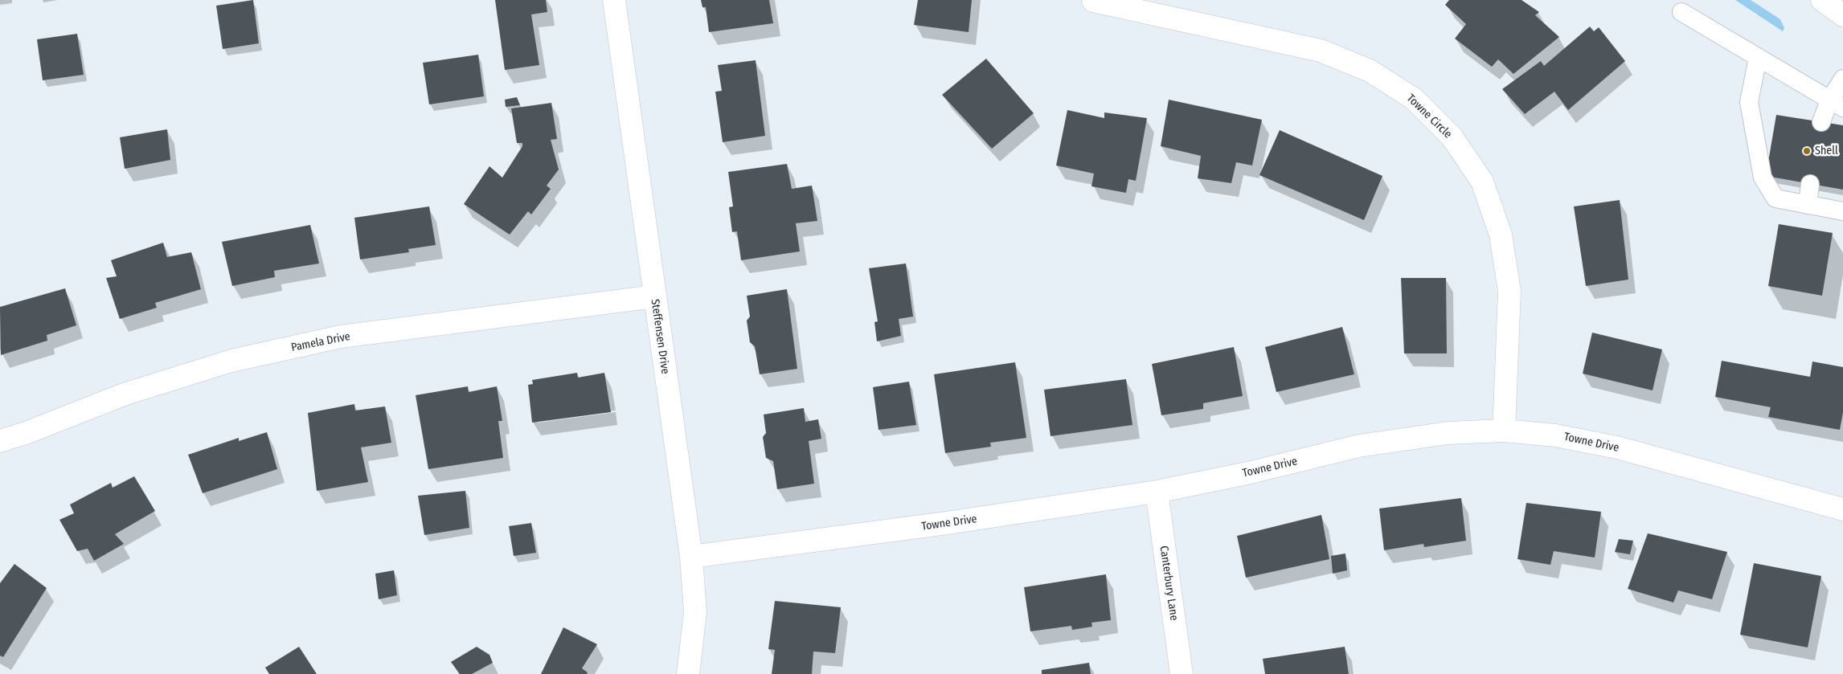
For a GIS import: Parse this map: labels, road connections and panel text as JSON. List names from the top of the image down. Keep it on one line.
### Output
{"streets":{"street":["Towne Circle","Steffensen Drive","Pamela Drive","Towne Drive","Canterbury Lane"]},"crossings":[["Towne Circle","Towne Drive"],["Steffensen Drive","Pamela Drive"],["Steffensen Drive","Towne Drive"],["Towne Drive","Canterbury Lane"]],"places":["Shell"]}
